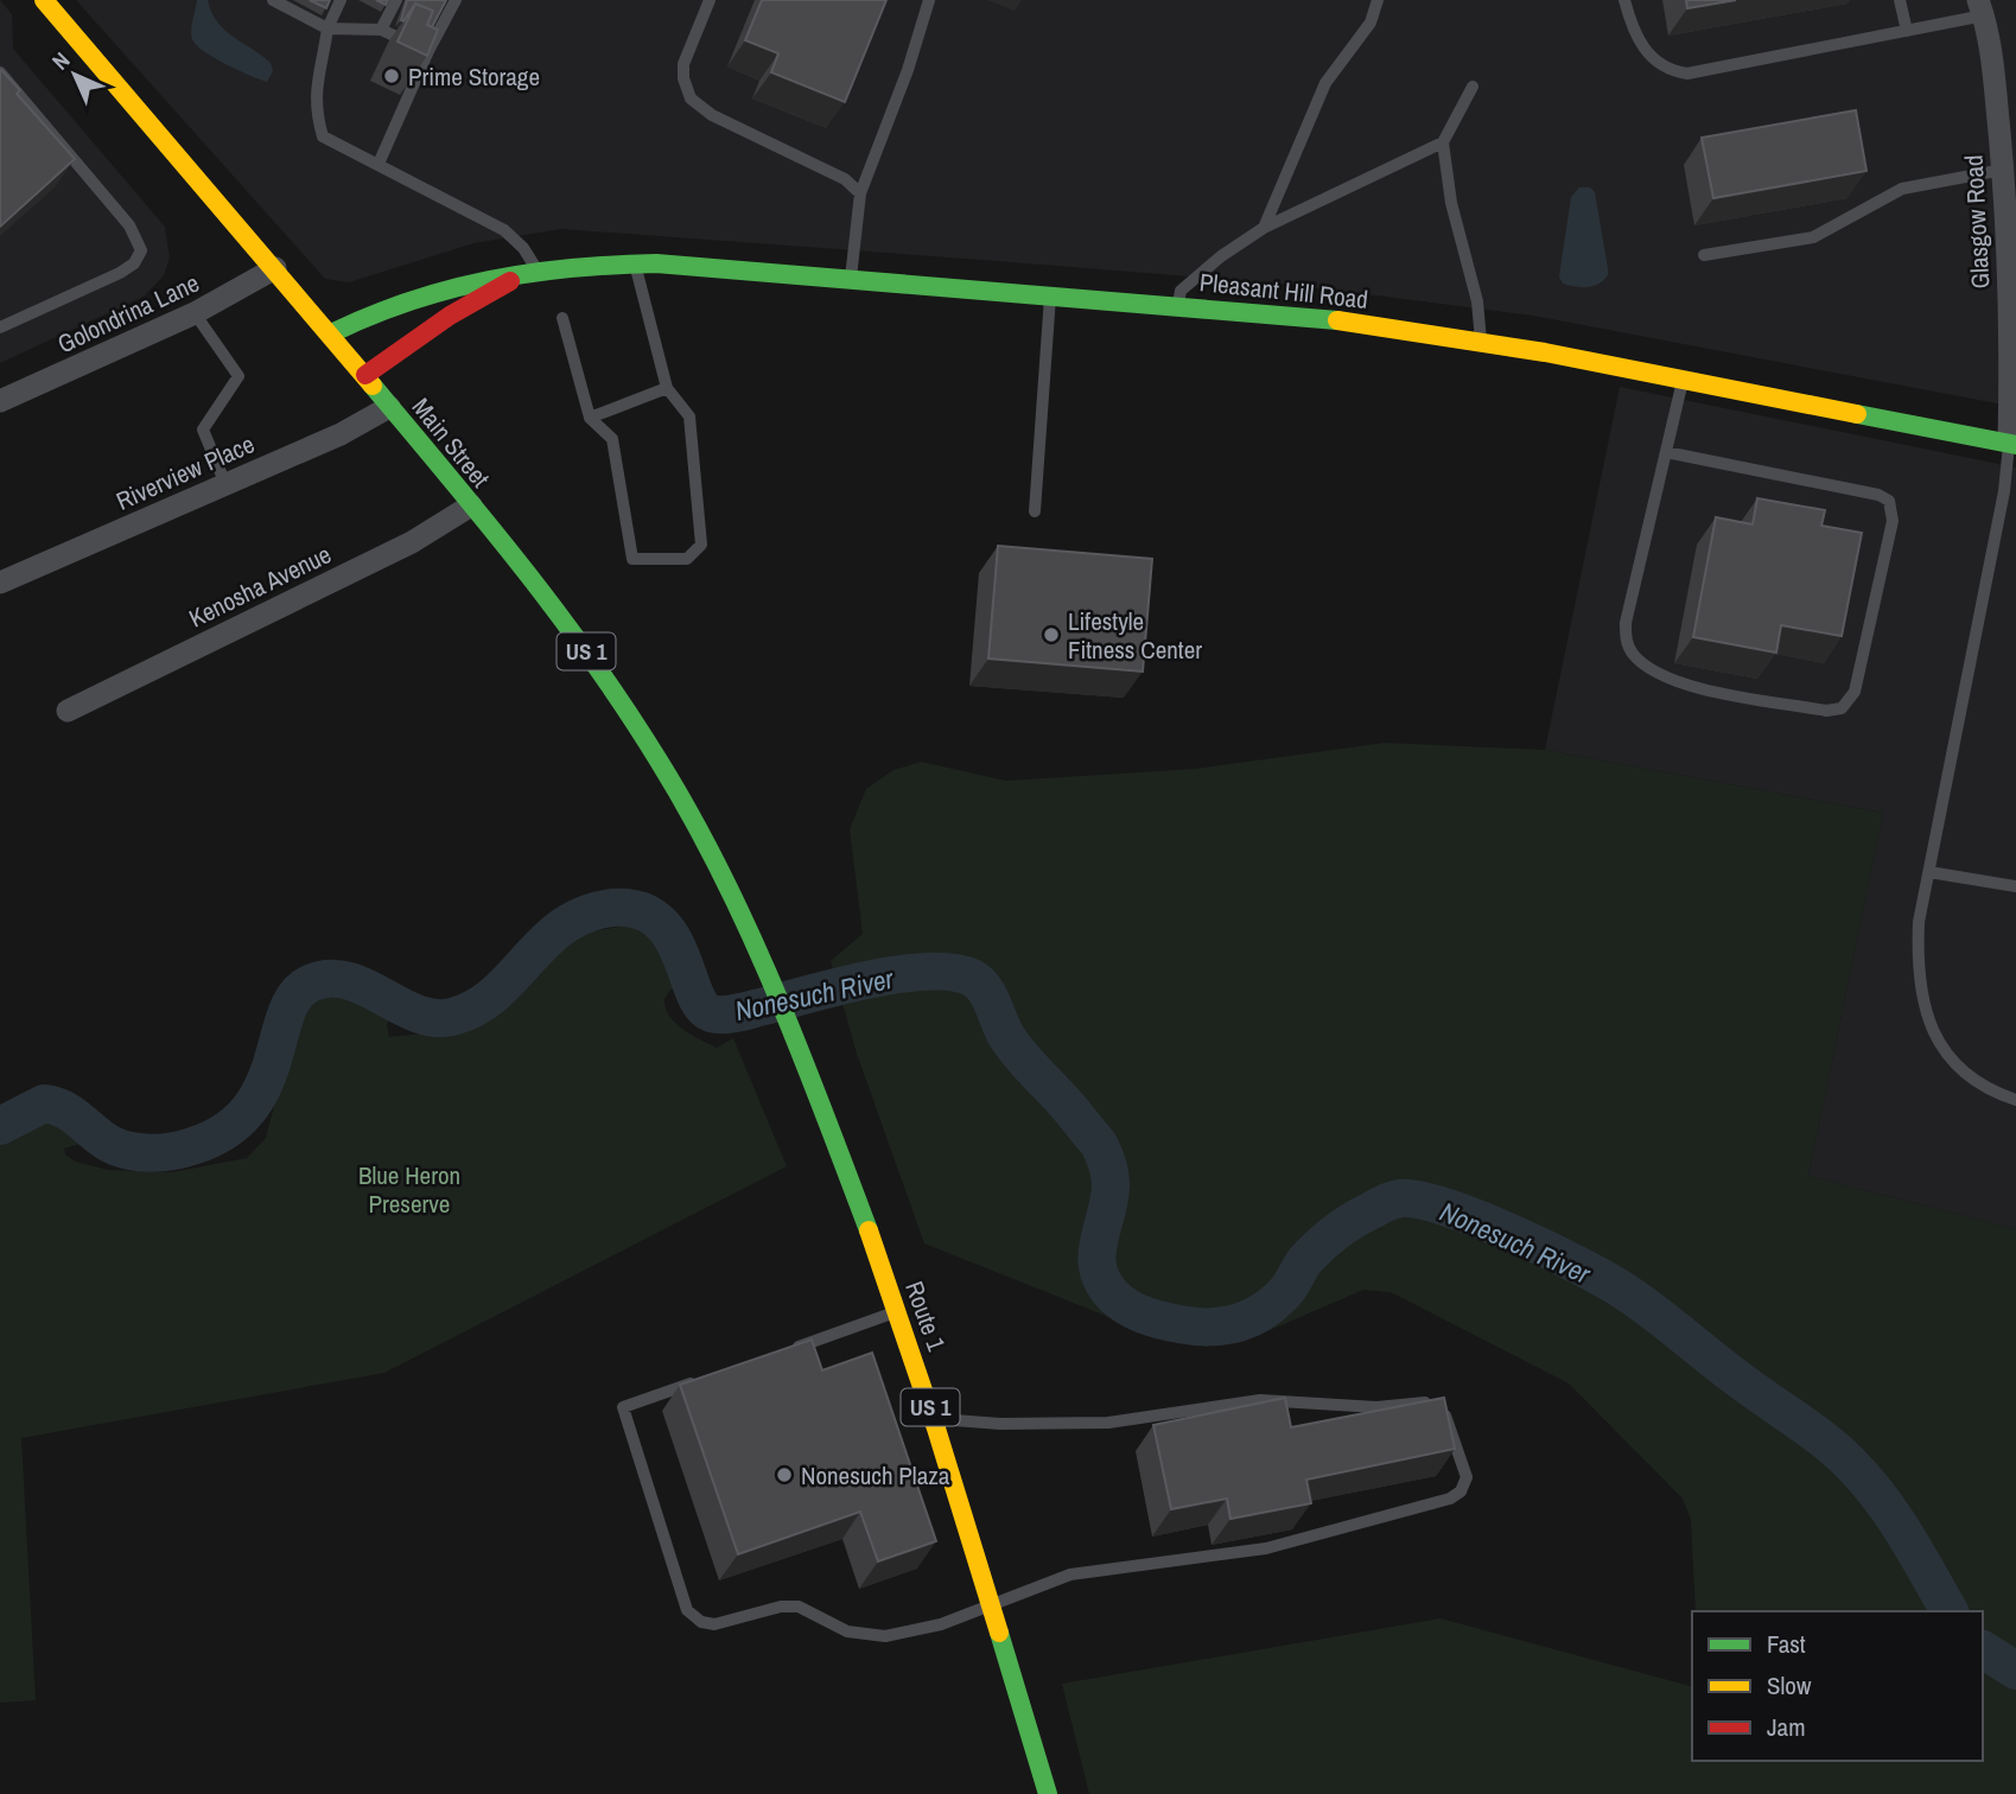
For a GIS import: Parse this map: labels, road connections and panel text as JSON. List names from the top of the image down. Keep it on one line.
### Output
{"streets":{"main road":["Pleasant Hill Road","Main Street","US 1","Route 1"],"street":["Glasgow Road","Golondrina Lane","Riverview Place","Kenosha Avenue"]},"crossings":[["Glasgow Road","Pleasant Hill Road"],["Pleasant Hill Road","Main Street"],["Golondrina Lane","Main Street"],["Main Street","Riverview Place"],["Main Street","Kenosha Avenue"],["Main Street","Route 1"]],"water":["Nonesuch River"],"parks":["Blue Heron Preserve"],"places":["Prime Storage","Lifestyle Fitness Center","Nonesuch Plaza"],"legend":["Fast","Slow","Jam"],"north":"top left"}
